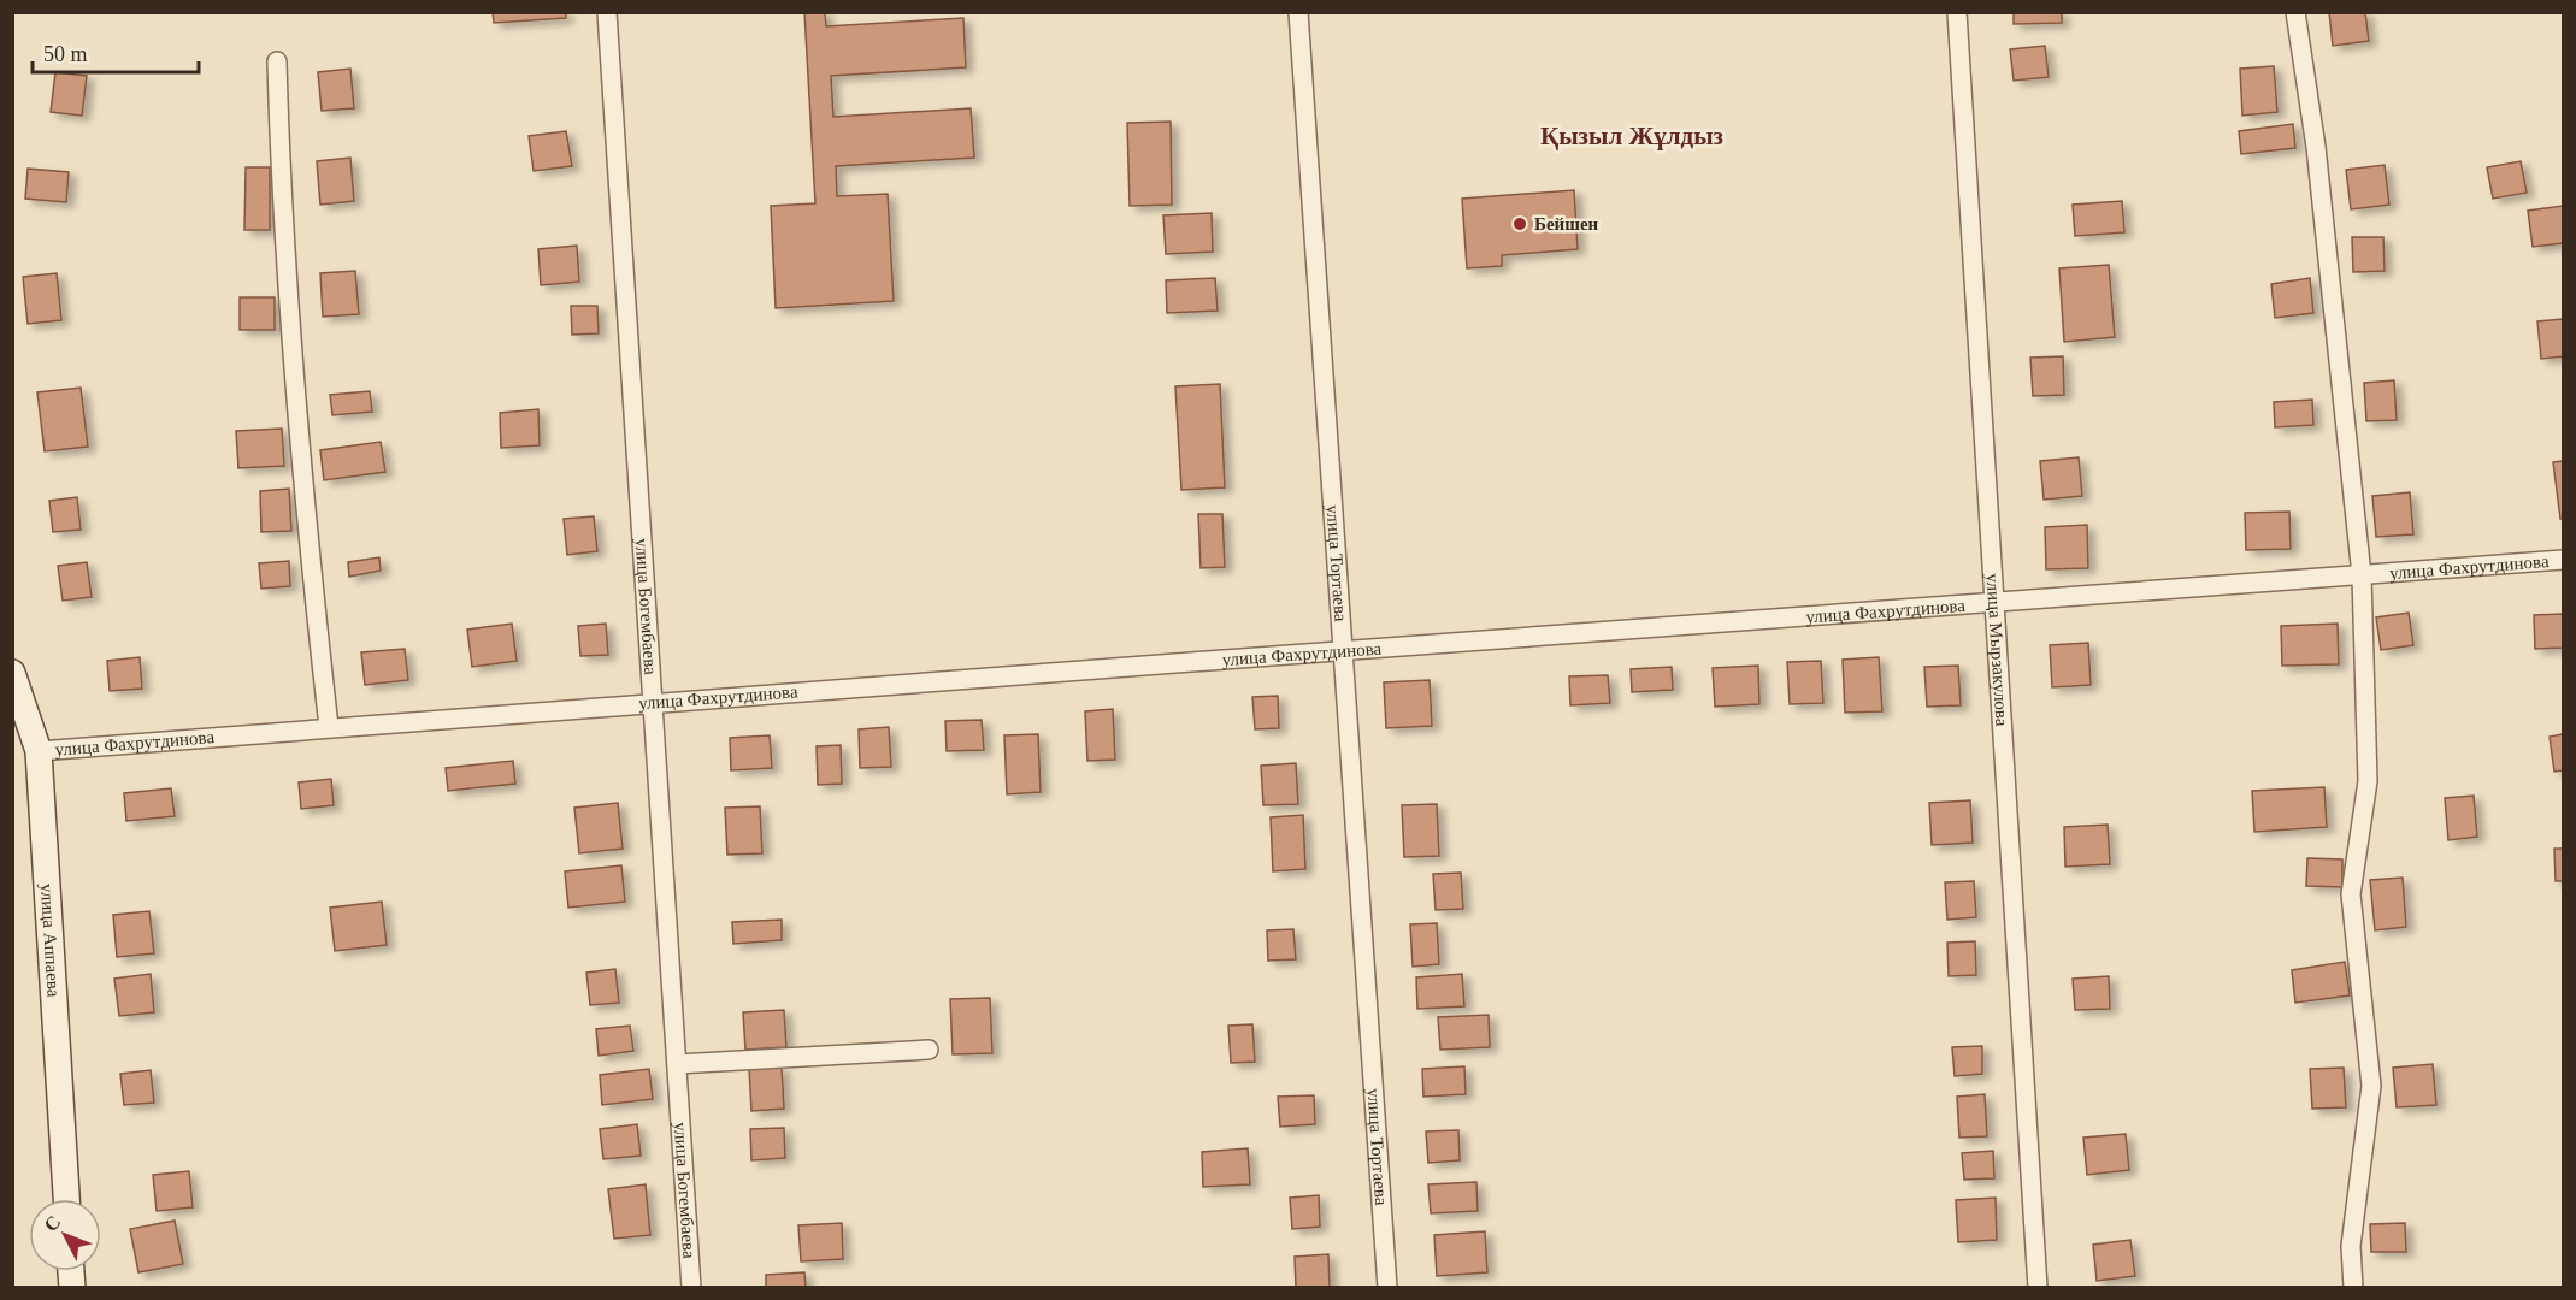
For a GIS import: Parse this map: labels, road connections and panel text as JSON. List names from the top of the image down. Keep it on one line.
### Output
{"streets":{"main road":["улица Аппаева"],"street":["улица Тортаева","улица Фахрутдинова","улица Богембаева","улица Мырзакулова"]},"crossings":[["улица Тортаева","улица Фахрутдинова"],["улица Фахрутдинова","улица Богембаева"],["улица Фахрутдинова","улица Мырзакулова"],["улица Фахрутдинова","улица Аппаева"]],"districts":["Қызыл Жұлдыз"],"places":["Бейшен"],"scale_bar":"50 m","north":"top left"}
